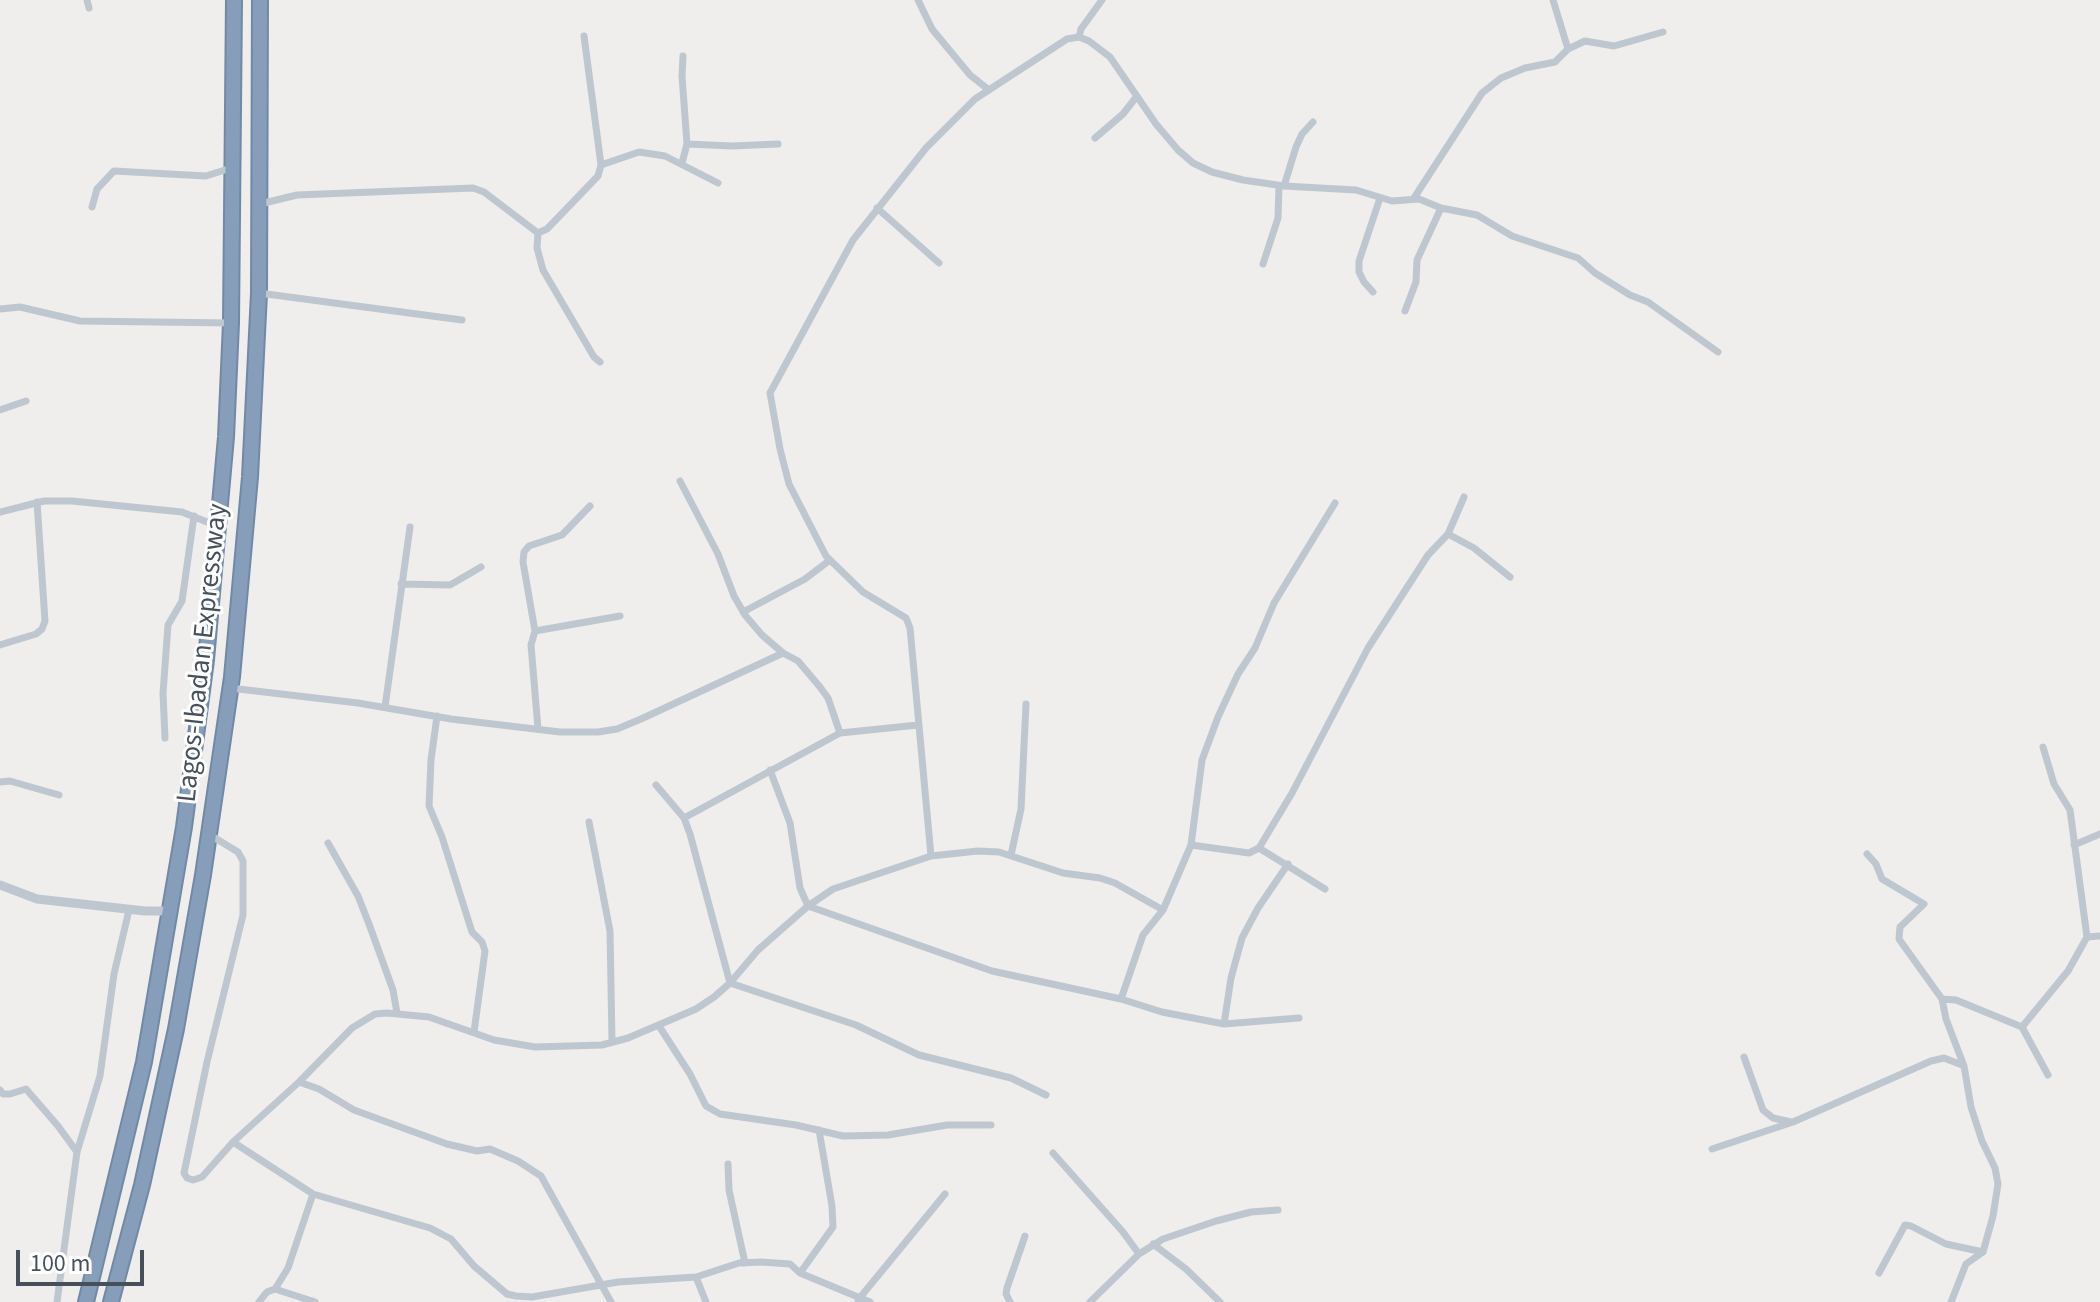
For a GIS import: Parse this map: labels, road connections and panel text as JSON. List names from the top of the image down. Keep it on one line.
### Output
{"streets":{"highway":["Lagos-Ibadan Expressway"]},"scale_bar":"100 m"}
